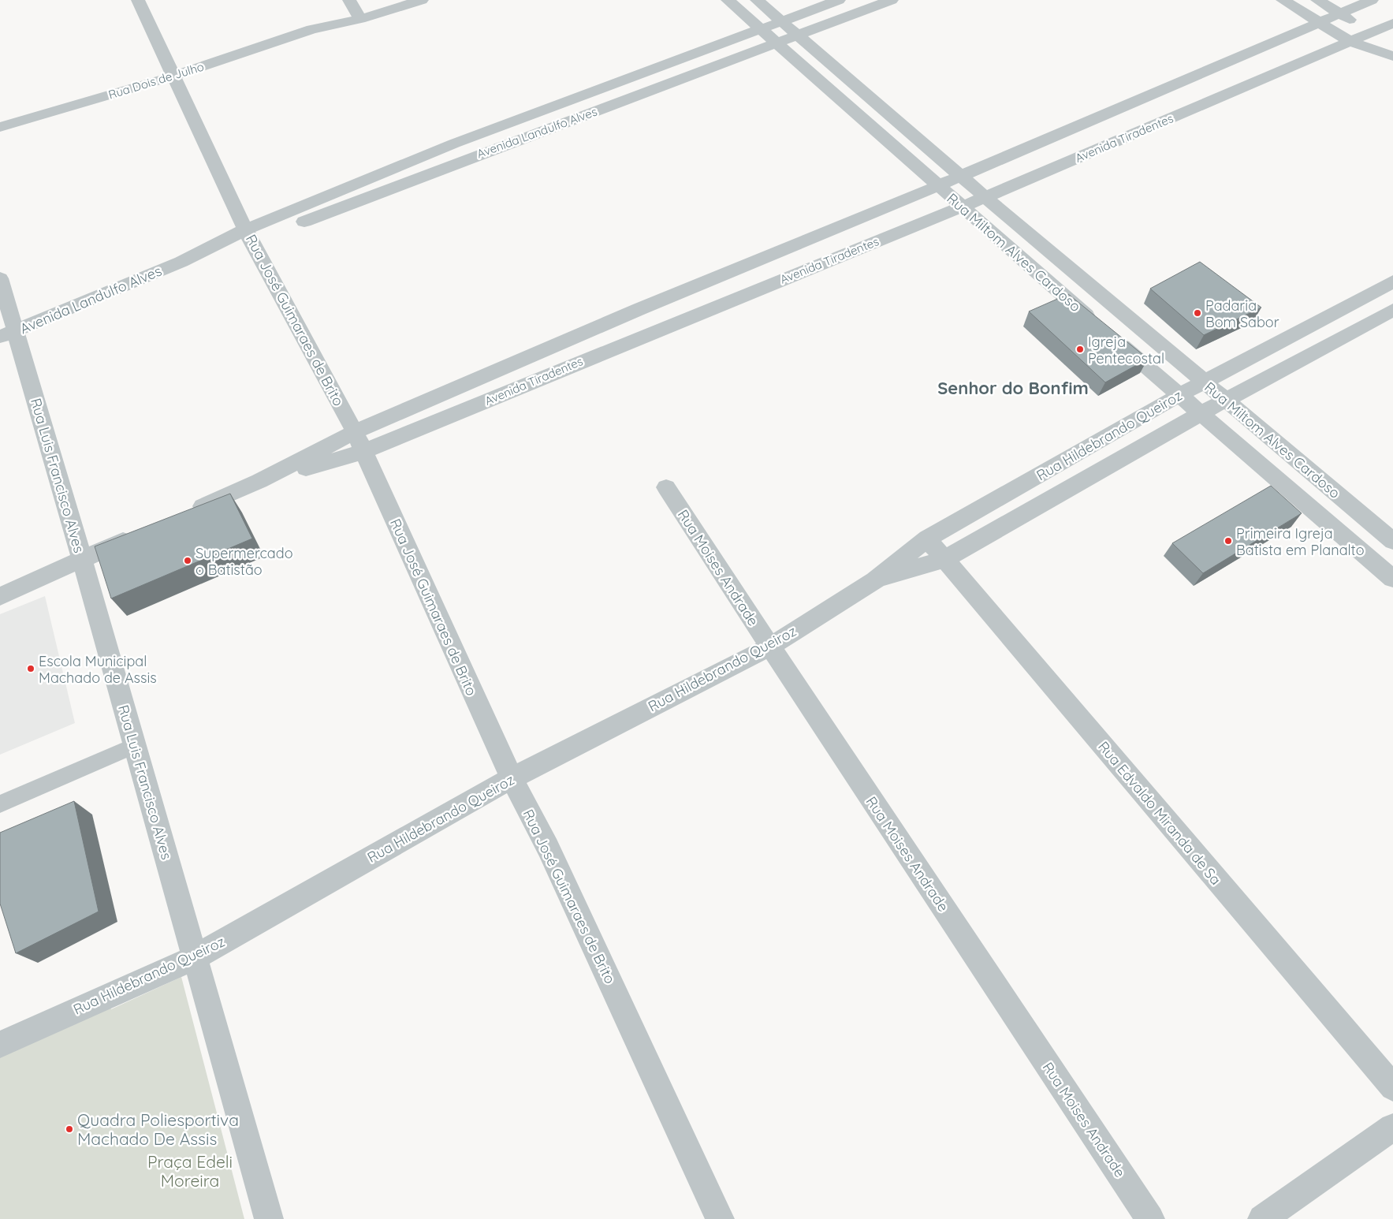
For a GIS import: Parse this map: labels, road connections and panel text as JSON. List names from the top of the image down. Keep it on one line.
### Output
{"streets":{"street":["Rua Dois de Julho","Avenida Landulfo Alves","Avenida Tiradentes","Rua Miltom Alves Cardoso","Rua José Guimaraes de Brito","Rua Hildebrando Queiroz","Rua Luis Francisco Alves","Rua Moises Andrade","Rua Edvaldo Miranda de Sa"]},"crossings":[["Rua Dois de Julho","Rua José Guimaraes de Brito"],["Avenida Landulfo Alves","Rua Miltom Alves Cardoso"],["Avenida Landulfo Alves","Rua José Guimaraes de Brito"],["Avenida Landulfo Alves","Rua Luis Francisco Alves"],["Avenida Tiradentes","Rua Miltom Alves Cardoso"],["Avenida Tiradentes","Rua José Guimaraes de Brito"],["Rua Miltom Alves Cardoso","Rua Hildebrando Queiroz"],["Rua José Guimaraes de Brito","Rua Hildebrando Queiroz"],["Rua Hildebrando Queiroz","Rua Luis Francisco Alves"],["Rua Hildebrando Queiroz","Rua Moises Andrade"],["Rua Hildebrando Queiroz","Rua Edvaldo Miranda de Sa"]],"districts":["Senhor do Bonfim"],"parks":["Praça Edeli Moreira"],"places":["Padaria Bom Sabor","Igreja Pentecostal","Primeira Igreja Batista em Planalto","Supermercado o Batistão","Escola Municipal Machado de Assis","Quadra Poliesportiva Machado De Assis"]}
